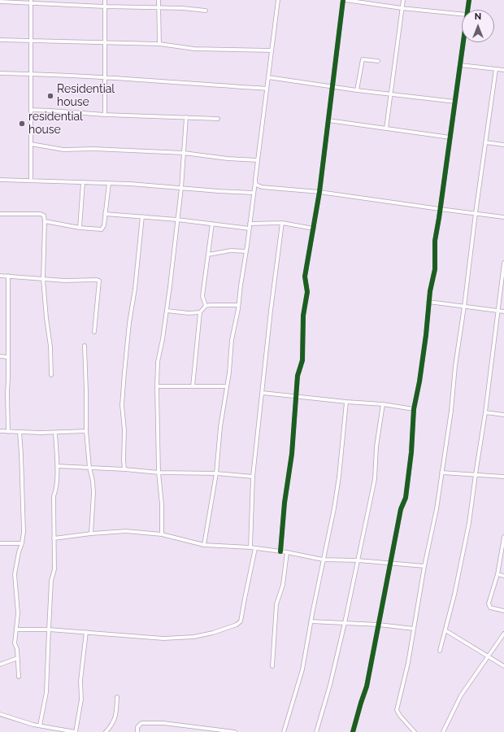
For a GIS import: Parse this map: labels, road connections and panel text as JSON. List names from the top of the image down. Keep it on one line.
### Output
{"places":["Residential house","residential house"],"north":"top"}
